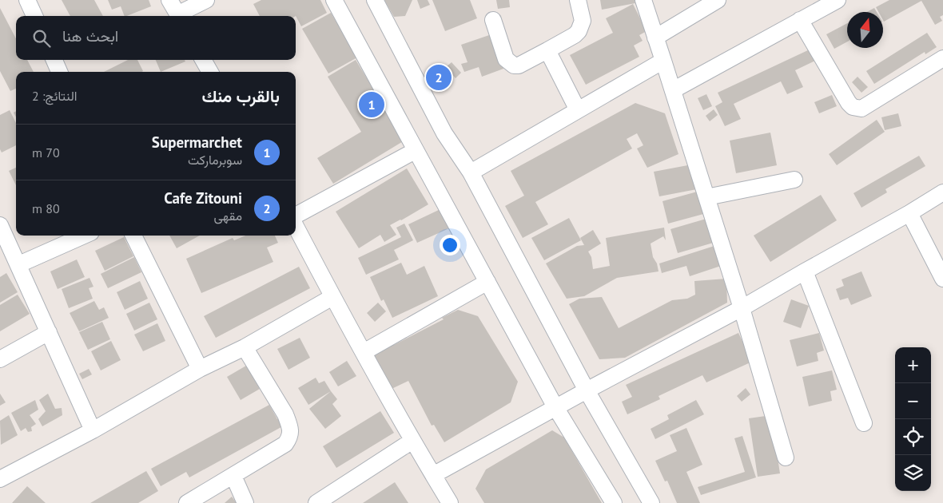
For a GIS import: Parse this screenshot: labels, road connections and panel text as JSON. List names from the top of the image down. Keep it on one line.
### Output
{"north":"top","page":{"search":"ابحث هنا","pins":["2","1"],"heading":["بالقرب منك","النتائج: 2"],"list":[{"mark":"1","name":"Supermarchet","note":"سوبرماركت","value":"70 m"},{"mark":"2","name":"Cafe Zitouni","note":"مقهى","value":"80 m"}],"map_buttons":["+","−"]}}
